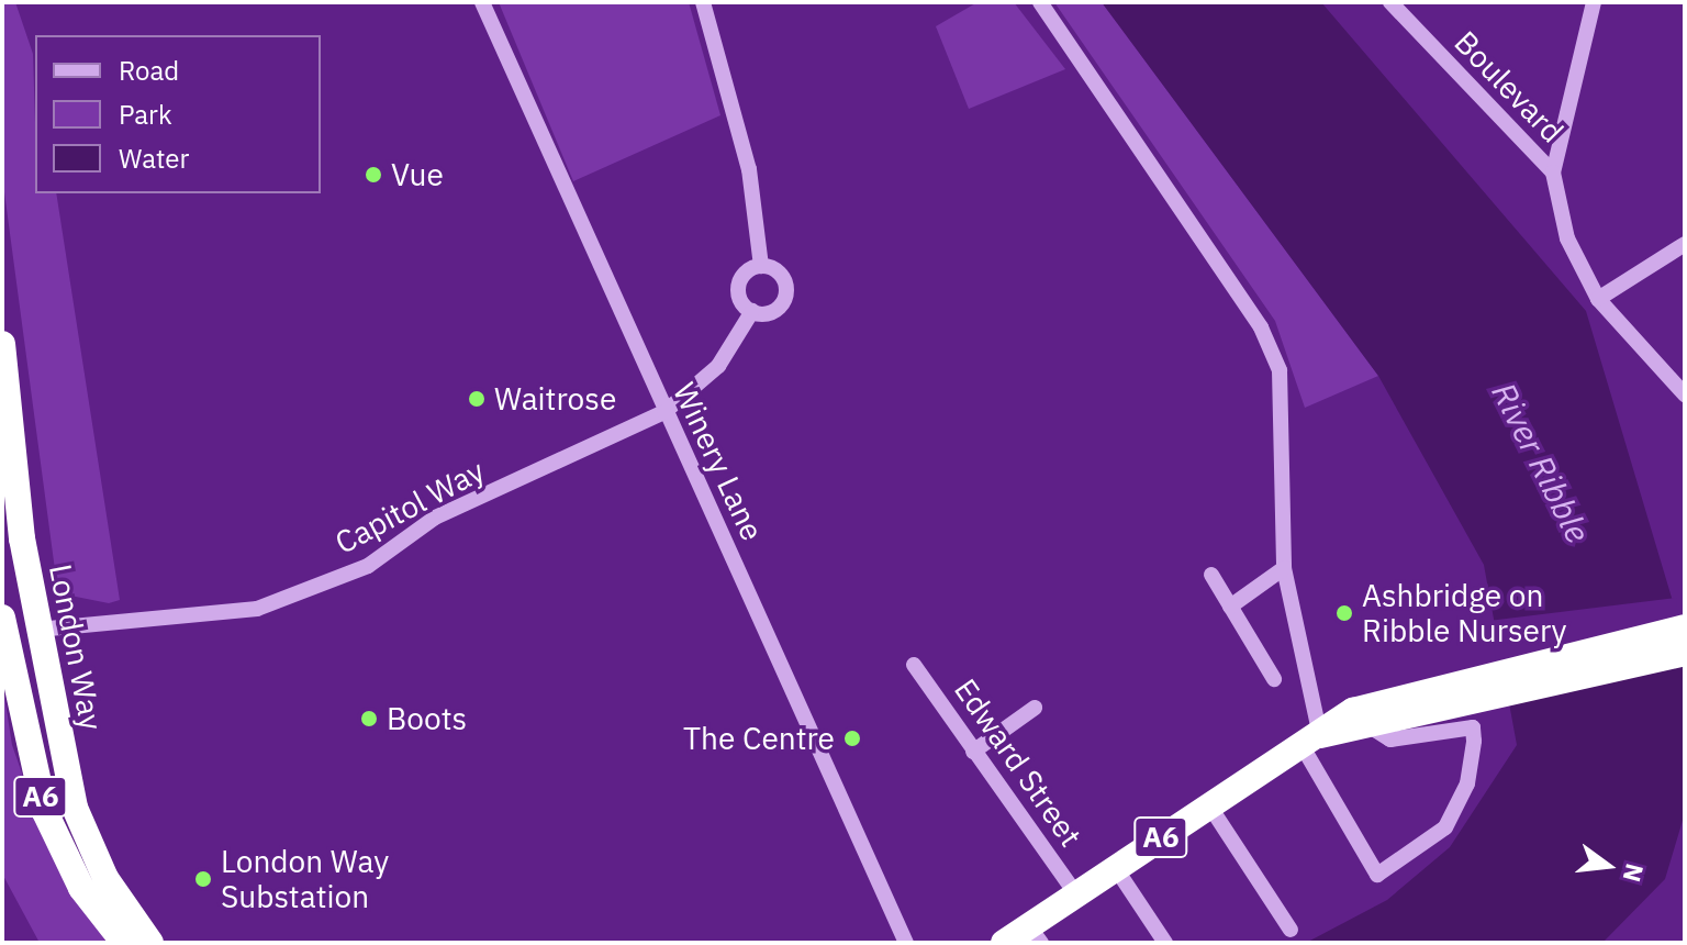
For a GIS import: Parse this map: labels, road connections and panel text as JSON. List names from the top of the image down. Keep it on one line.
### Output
{"streets":{"highway":["London Way","A6"],"street":["Boulevard","Winery Lane","Capitol Way","Edward Street"]},"crossings":[["Winery Lane","Capitol Way"],["Capitol Way","London Way"],["Capitol Way","A6"],["London Way","A6"],["Edward Street","A6"]],"water":["River Ribble"],"places":["Vue","Waitrose","Ashbridge on Ribble Nursery","Boots","The Centre","London Way Substation"],"legend":["Road","Park","Water"],"north":"right"}
